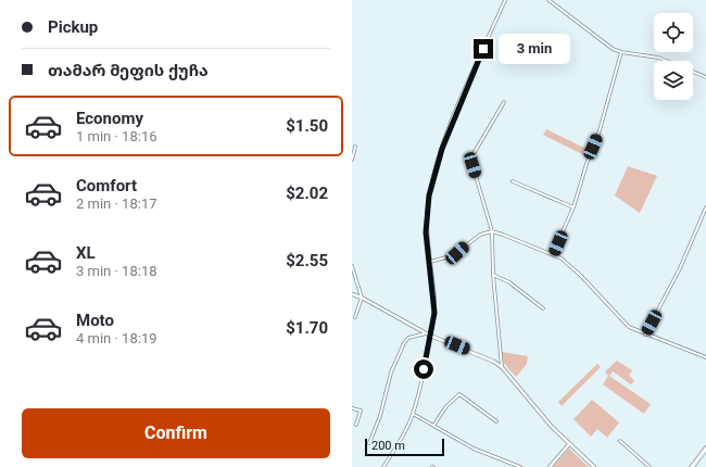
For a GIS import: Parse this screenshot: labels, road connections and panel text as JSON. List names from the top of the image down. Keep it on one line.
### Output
{"scale_bar":"200 m","page":{"banner":["Pickup","თამარ მეფის ქუჩა"],"bubble":"3 min","list":[{"name":"Economy","note":"1 min · 18:16","value":"$1.50"},{"name":"Comfort","note":"2 min · 18:17","value":"$2.02"},{"name":"XL","note":"3 min · 18:18","value":"$2.55"},{"name":"Moto","note":"4 min · 18:19","value":"$1.70"}],"buttons":"Confirm","scale":"200 m"}}
